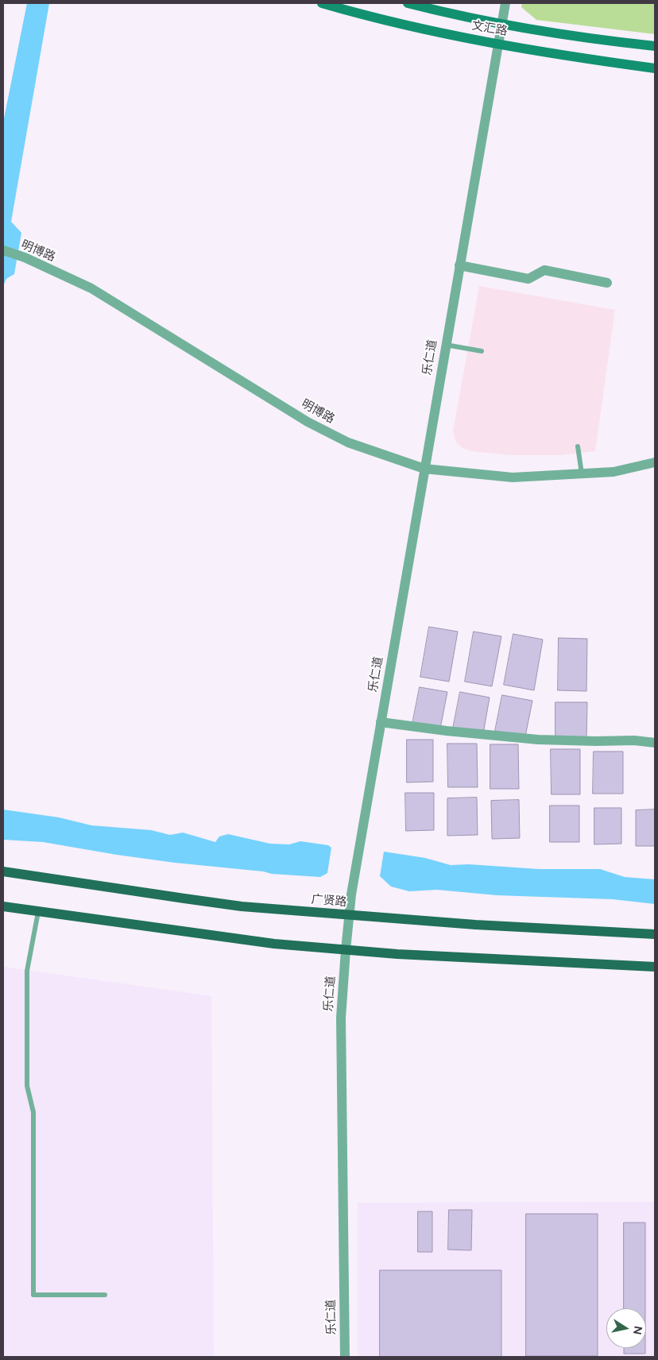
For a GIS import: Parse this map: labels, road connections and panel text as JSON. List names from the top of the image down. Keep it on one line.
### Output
{"streets":{"main road":["文汇路","广贤路"],"street":["明博路","乐仁道"]},"crossings":[["文汇路","乐仁道"],["明博路","乐仁道"],["乐仁道","广贤路"]],"north":"right"}
